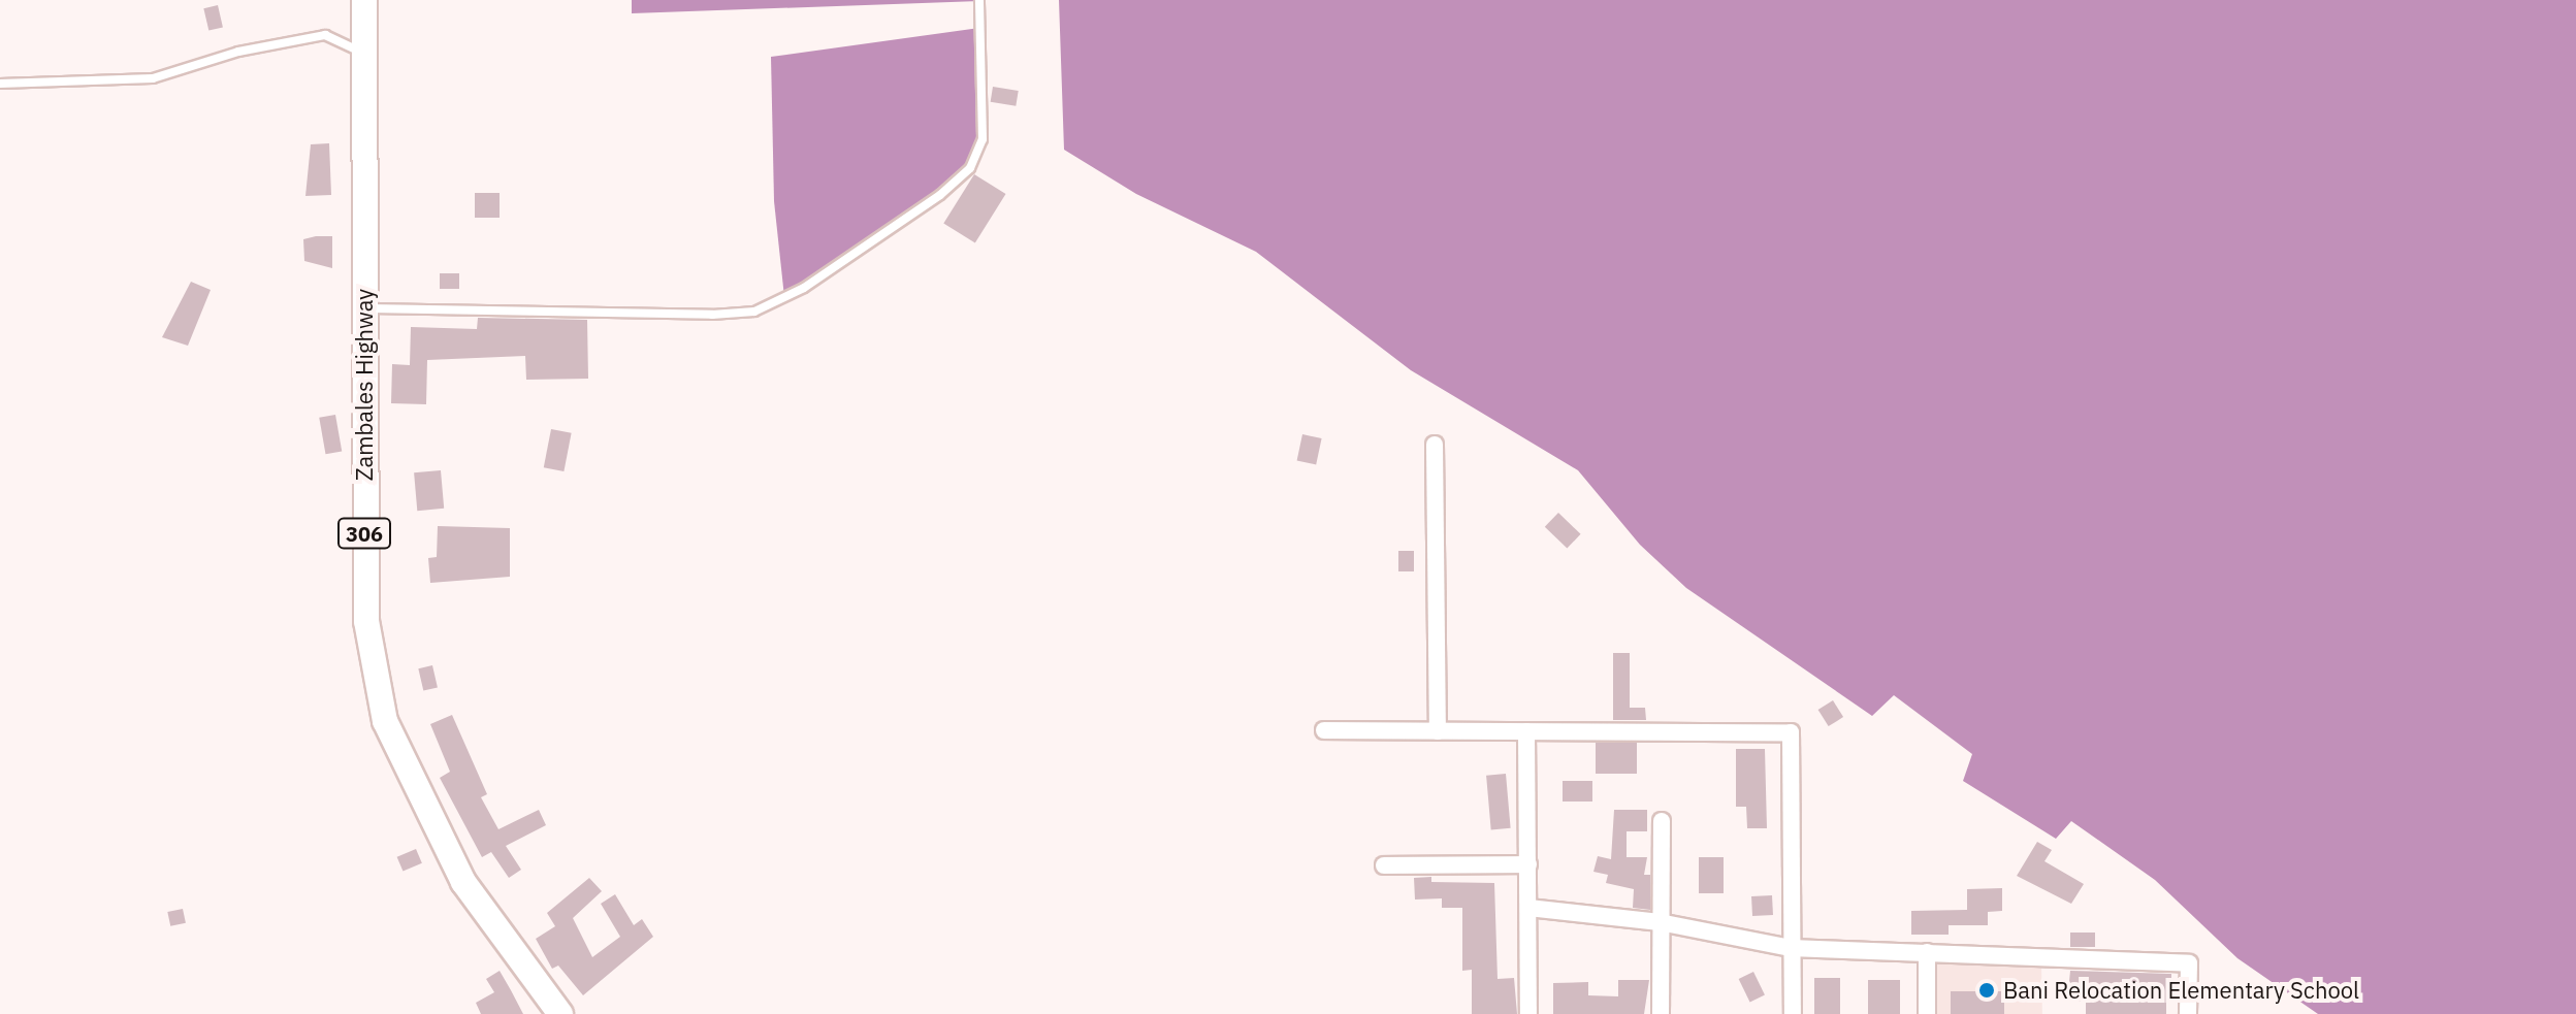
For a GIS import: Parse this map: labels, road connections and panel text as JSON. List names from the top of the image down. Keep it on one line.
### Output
{"streets":{"main road":["Zambales Highway","306"]},"places":["Bani Relocation Elementary School"]}
